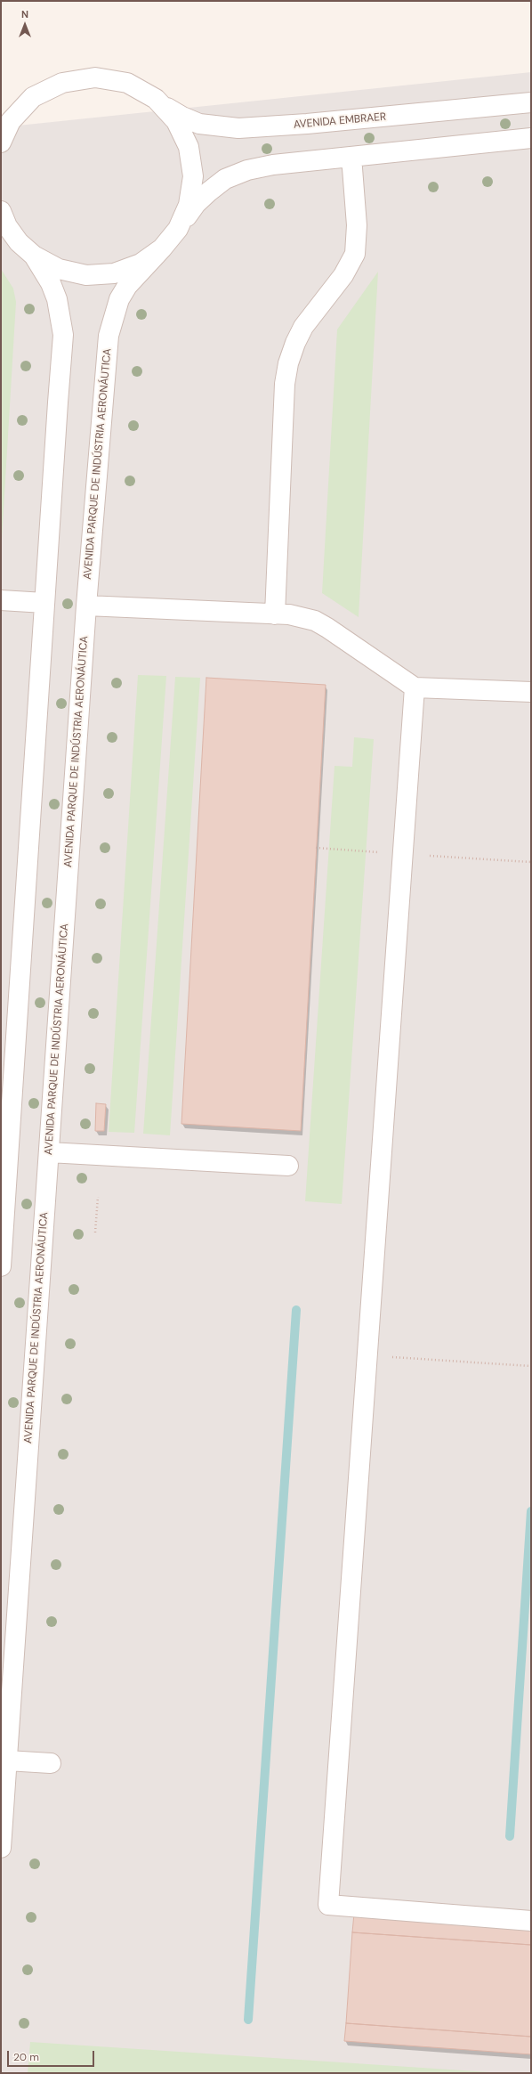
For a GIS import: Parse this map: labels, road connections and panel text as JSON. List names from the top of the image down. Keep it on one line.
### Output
{"streets":{"street":["AVENIDA EMBRAER","AVENIDA PARQUE DE INDÚSTRIA AERONÁUTICA"]},"scale_bar":"20 m","north":"top"}
